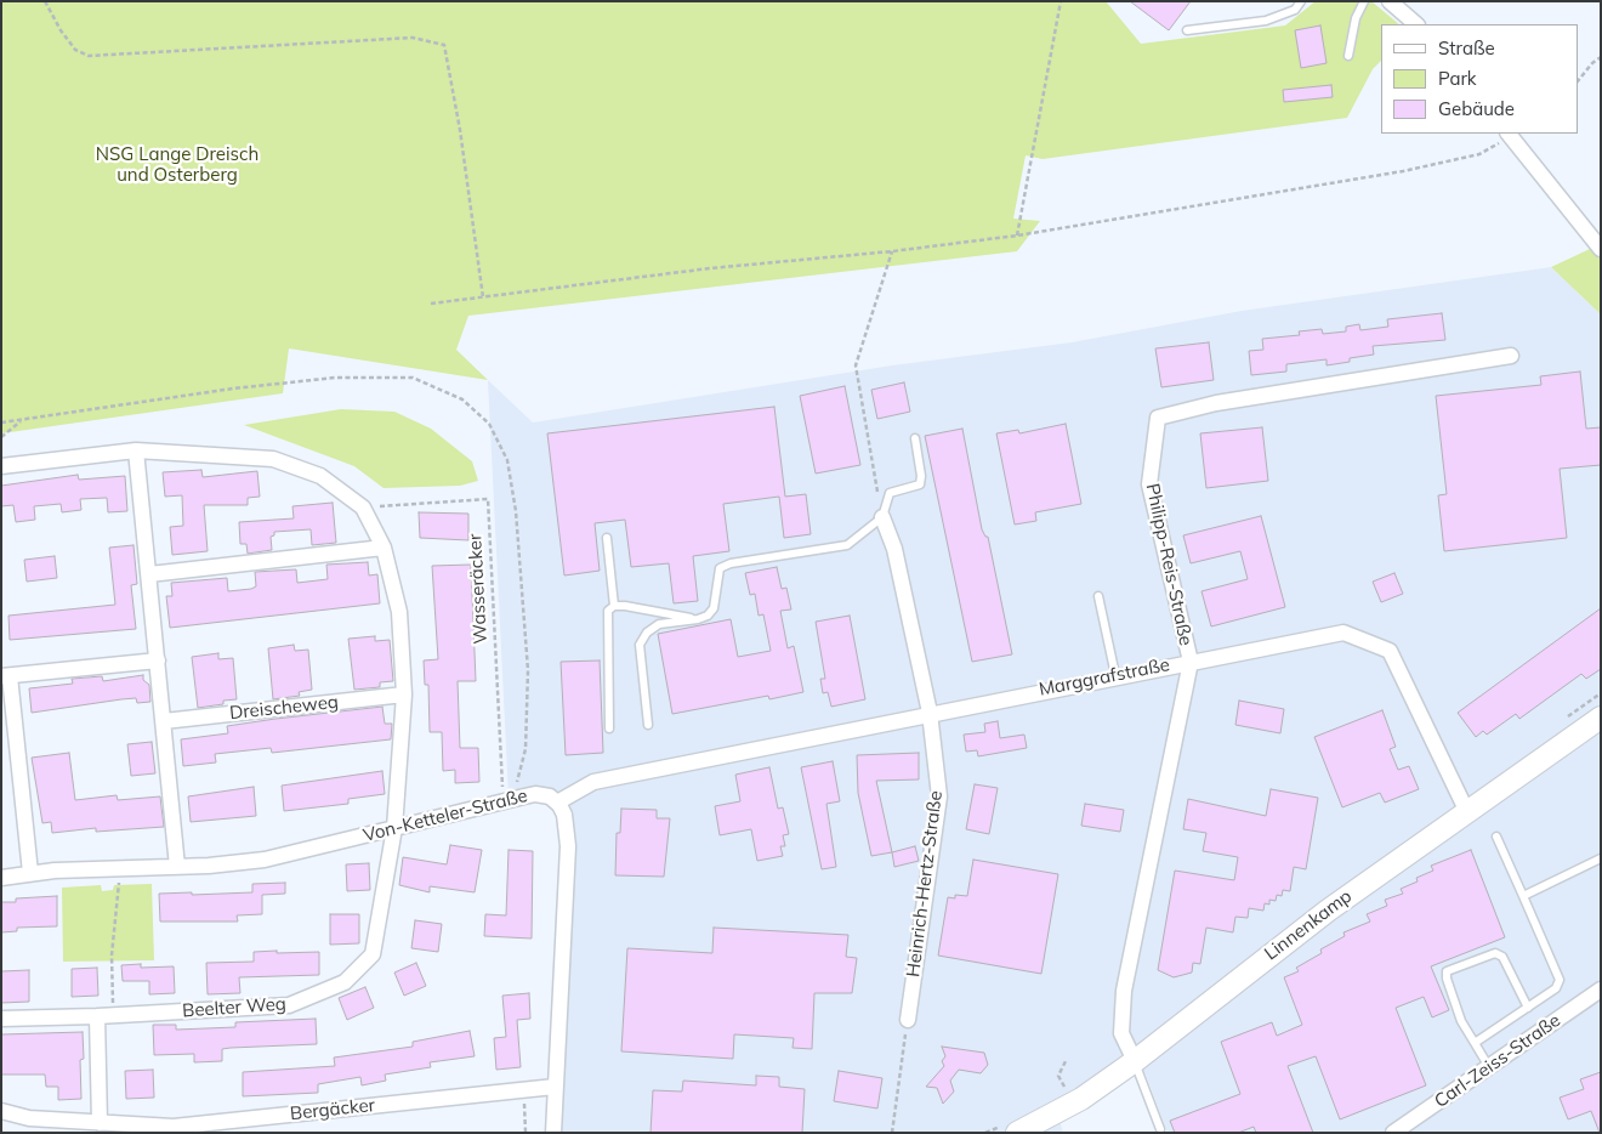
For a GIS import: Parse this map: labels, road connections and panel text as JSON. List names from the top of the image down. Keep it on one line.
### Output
{"streets":{"main road":["Linnenkamp"],"street":["Philipp-Reis-Straße","Marggrafstraße","Dreischeweg","Von-Ketteler-Straße","Heinrich-Hertz-Straße","Beelter Weg","Carl-Zeiss-Straße","Bergäcker"],"path":["Wasseräcker"]},"crossings":[["Philipp-Reis-Straße","Marggrafstraße"],["Philipp-Reis-Straße","Linnenkamp"],["Wasseräcker","Von-Ketteler-Straße"],["Wasseräcker","Beelter Weg"],["Marggrafstraße","Von-Ketteler-Straße"],["Marggrafstraße","Heinrich-Hertz-Straße"],["Marggrafstraße","Linnenkamp"],["Dreischeweg","Beelter Weg"],["Von-Ketteler-Straße","Beelter Weg"],["Von-Ketteler-Straße","Bergäcker"]],"parks":["NSG Lange Dreisch und Osterberg"],"legend":["Straße","Park","Gebäude"]}
